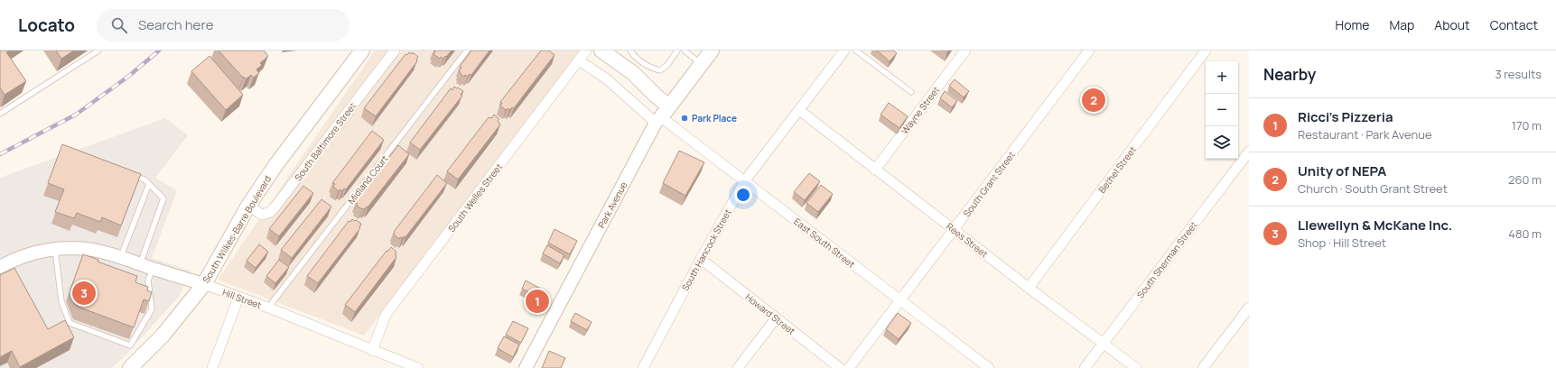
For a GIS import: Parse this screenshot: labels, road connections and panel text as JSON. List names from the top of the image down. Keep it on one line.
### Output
{"streets":{"main road":["Park Avenue","South Wilkes-Barre Boulevard"],"street":["Wayne Street","South Baltimore Street","Bethel Street","South Grant Street","South Welles Street","Rees Street","East South Street","South Hancock Street","South Sherman Street","Hill Street","Howard Street"],"lane":["Midland Court"]},"crossings":[["Wayne Street","Rees Street"],["South Baltimore Street","South Wilkes-Barre Boulevard"],["Bethel Street","Rees Street"],["Midland Court","Hill Street"],["South Grant Street","Rees Street"],["South Grant Street","East South Street"],["South Welles Street","East South Street"],["South Welles Street","Hill Street"],["Park Avenue","East South Street"],["South Wilkes-Barre Boulevard","Hill Street"],["Rees Street","South Hancock Street"],["Rees Street","South Sherman Street"],["East South Street","South Hancock Street"],["South Hancock Street","Howard Street"]],"places":["Park Place"],"page":{"header":"Locato","search":"Search here","nav":["Home","Map","About","Contact"],"heading":["Nearby","3 results"],"map_buttons":["+","−"],"pins":["2","3","1"],"list":[{"mark":"1","name":"Ricci's Pizzeria","note":"Restaurant · Park Avenue","value":"170 m"},{"mark":"2","name":"Unity of NEPA","note":"Church · South Grant Street","value":"260 m"},{"mark":"3","name":"Llewellyn & McKane Inc.","note":"Shop · Hill Street","value":"480 m"}]}}
